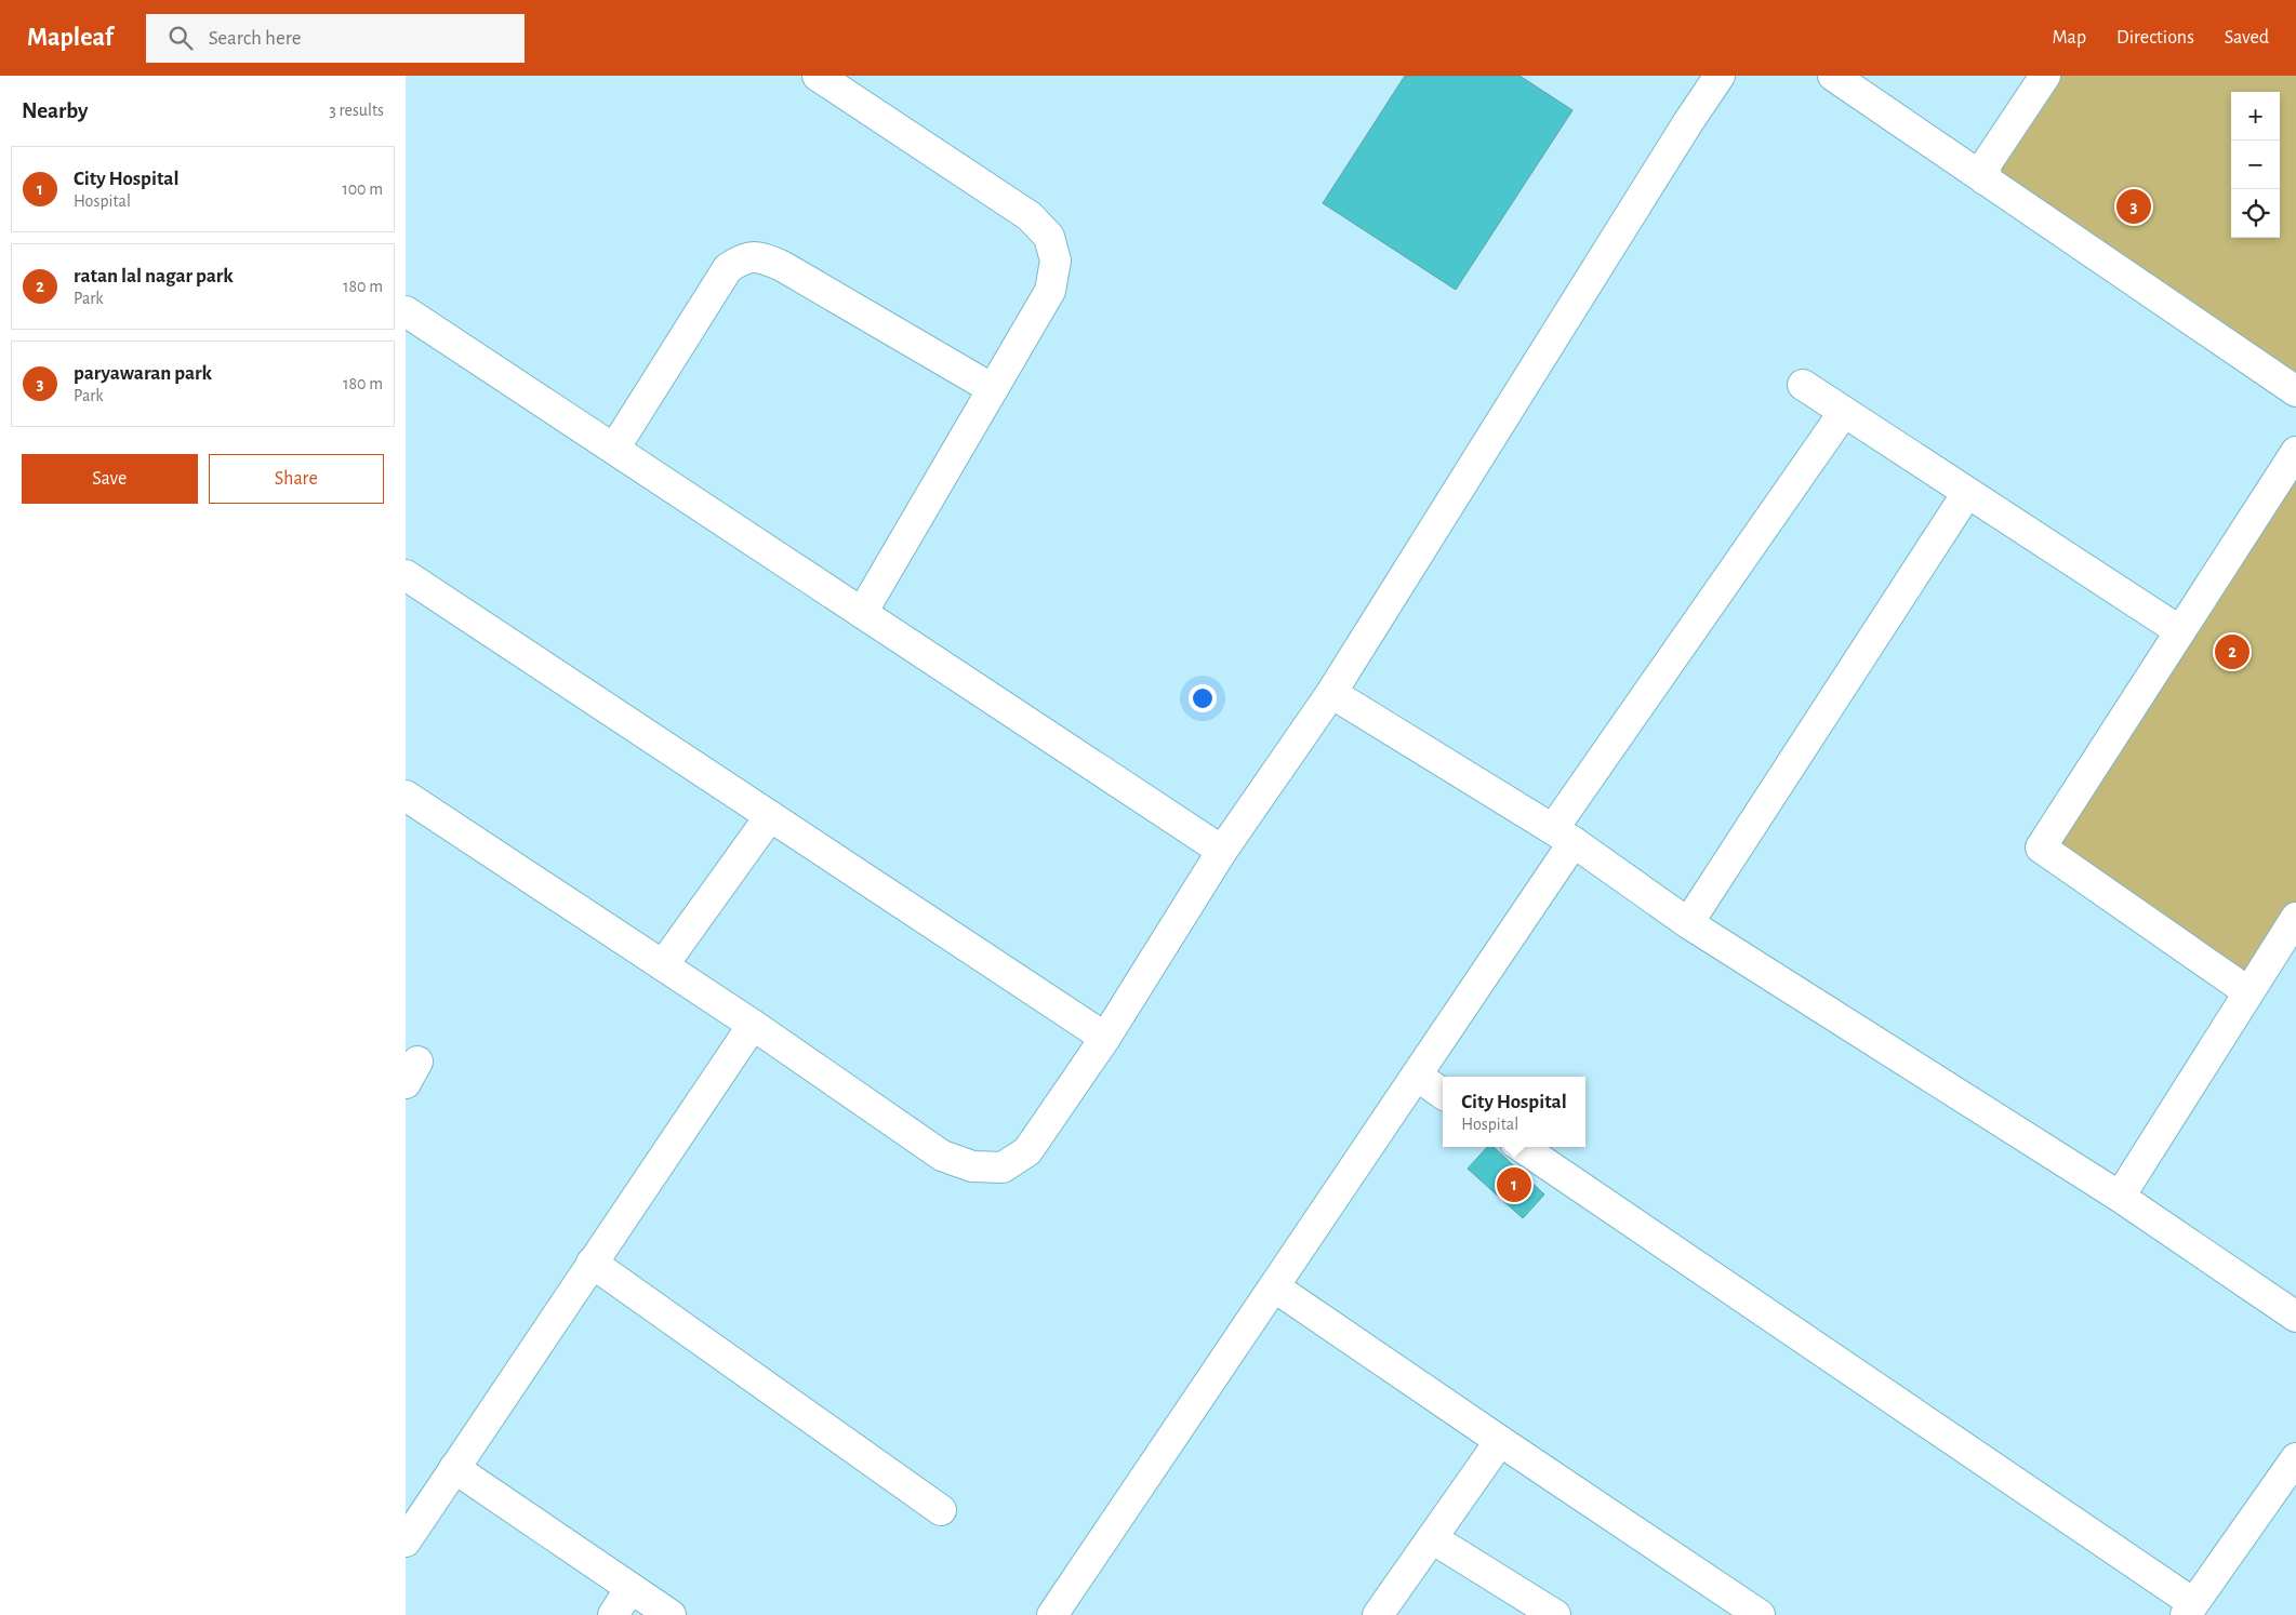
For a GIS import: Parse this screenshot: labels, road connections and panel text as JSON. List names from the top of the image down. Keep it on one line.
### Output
{"page":{"header":"Mapleaf","search":"Search here","nav":["Map","Directions","Saved"],"heading":["Nearby","3 results"],"map_buttons":["+","−"],"list":[{"mark":"1","name":"City Hospital","note":"Hospital","value":"100 m"},{"mark":"2","name":"ratan lal nagar park","note":"Park","value":"180 m"},{"mark":"3","name":"paryawaran park","note":"Park","value":"180 m"}],"pins":["3","2","1"],"buttons":["Save","Share"],"popup":["City Hospital","Hospital"]}}
